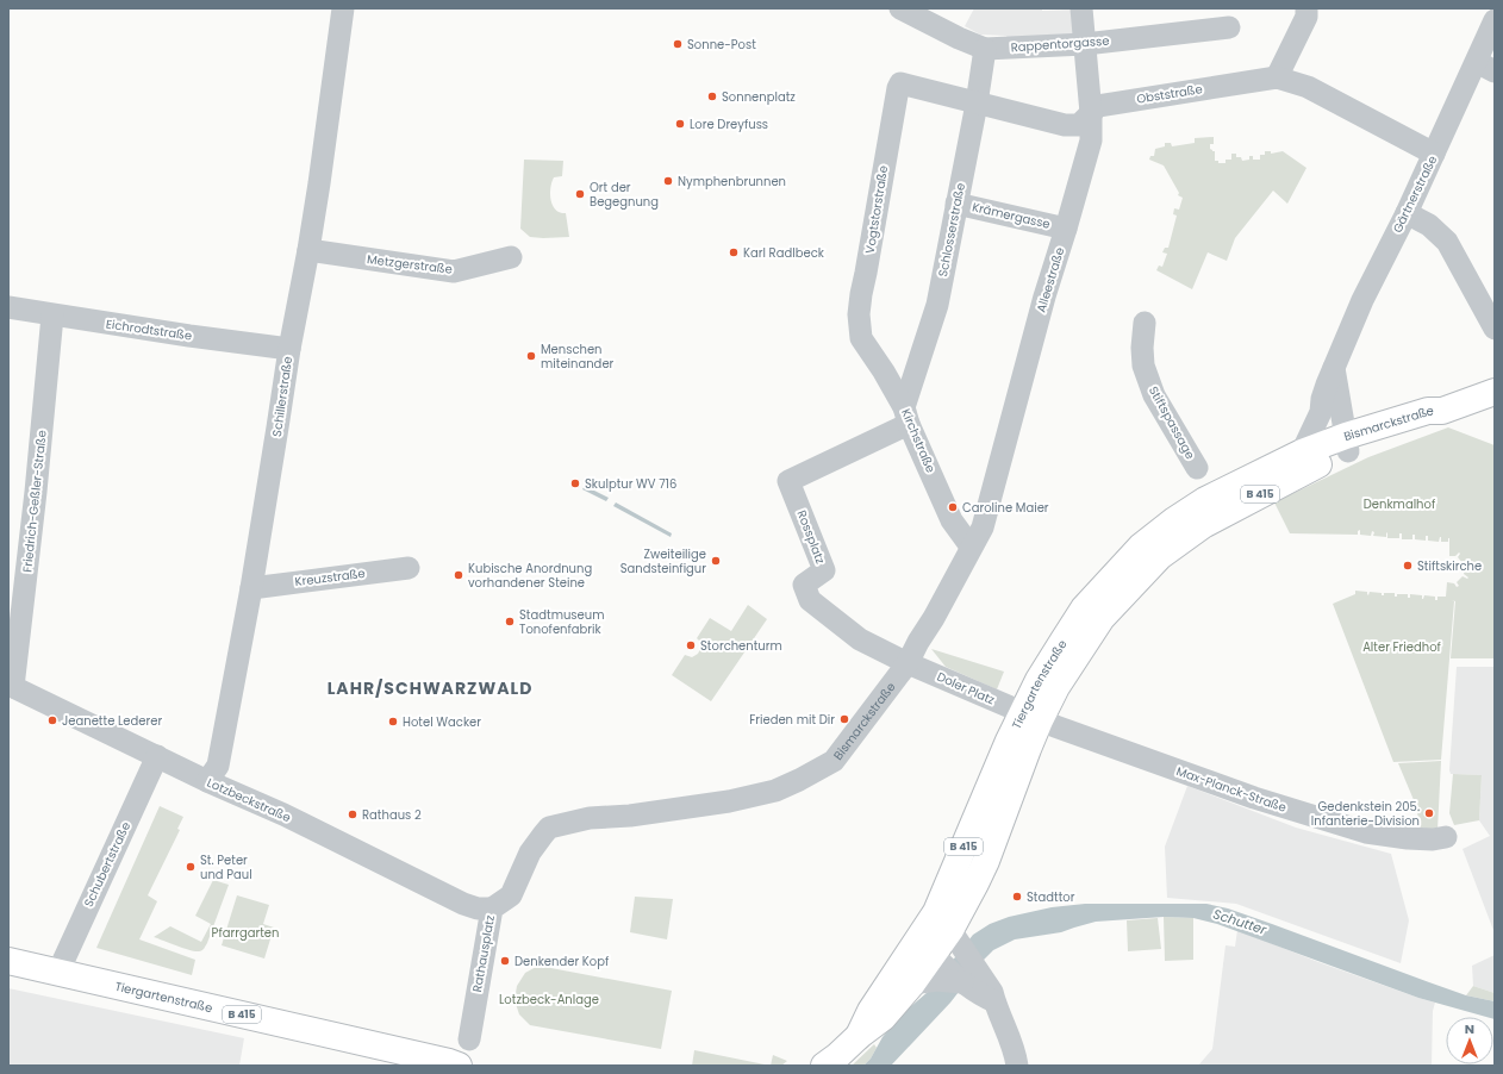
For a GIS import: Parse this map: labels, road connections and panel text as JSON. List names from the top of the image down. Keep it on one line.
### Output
{"streets":{"main road":["Bismarckstraße","B 415","Tiergartenstraße"],"street":["Rappentorgasse","Obststraße","Gärtnerstraße","Vogtstorstraße","Krämergasse","Schlosserstraße","Metzgerstraße","Alleestraße","Eichrodtstraße","Schillerstraße","Stiftspassage","Kirchstraße","Friedrich-Geßler-Straße","Rossplatz","Kreuzstraße","Doler Platz","Max-Planck-Straße","Lotzbeckstraße","Schubertstraße","Rathausplatz"]},"crossings":[["Rappentorgasse","Schlosserstraße"],["Rappentorgasse","Alleestraße"],["Obststraße","Gärtnerstraße"],["Obststraße","Vogtstorstraße"],["Obststraße","Schlosserstraße"],["Obststraße","Alleestraße"],["Gärtnerstraße","Bismarckstraße"],["Gärtnerstraße","Tiergartenstraße"],["Vogtstorstraße","Kirchstraße"],["Krämergasse","Schlosserstraße"],["Krämergasse","Alleestraße"],["Schlosserstraße","Kirchstraße"],["Schlosserstraße","Rossplatz"],["Metzgerstraße","Schillerstraße"],["Alleestraße","Bismarckstraße"],["Alleestraße","Kirchstraße"],["Eichrodtstraße","Schillerstraße"],["Eichrodtstraße","Friedrich-Geßler-Straße"],["Schillerstraße","Kreuzstraße"],["Schillerstraße","Lotzbeckstraße"],["Bismarckstraße","Kirchstraße"],["Bismarckstraße","Rossplatz"],["Bismarckstraße","Tiergartenstraße"],["Bismarckstraße","Doler Platz"],["Bismarckstraße","Rathausplatz"],["Kirchstraße","Rossplatz"],["Friedrich-Geßler-Straße","Lotzbeckstraße"],["Rossplatz","Doler Platz"],["Tiergartenstraße","Doler Platz"],["Tiergartenstraße","Max-Planck-Straße"],["Tiergartenstraße","Schubertstraße"],["Doler Platz","Max-Planck-Straße"],["Lotzbeckstraße","Schubertstraße"],["Lotzbeckstraße","Rathausplatz"]],"districts":["LAHR/SCHWARZWALD"],"water":["Schutter"],"parks":["Denkmalhof","Alter Friedhof","Pfarrgarten","Lotzbeck-Anlage"],"places":["Sonne-Post","Sonnenplatz","Lore Dreyfuss","Nymphenbrunnen","Ort der Begegnung","Karl Radlbeck","Menschen miteinander","Skulptur WV 716","Caroline Maier","Zweiteilige Sandsteinfigur","Stiftskirche","Kubische Anordnung vorhandener Steine","Stadtmuseum Tonofenfabrik","Storchenturm","Frieden mit Dir","Jeanette Lederer","Hotel Wacker","Gedenkstein 205. Infanterie-Division","Rathaus 2","St. Peter und Paul","Stadttor","Denkender Kopf"],"north":"top"}
